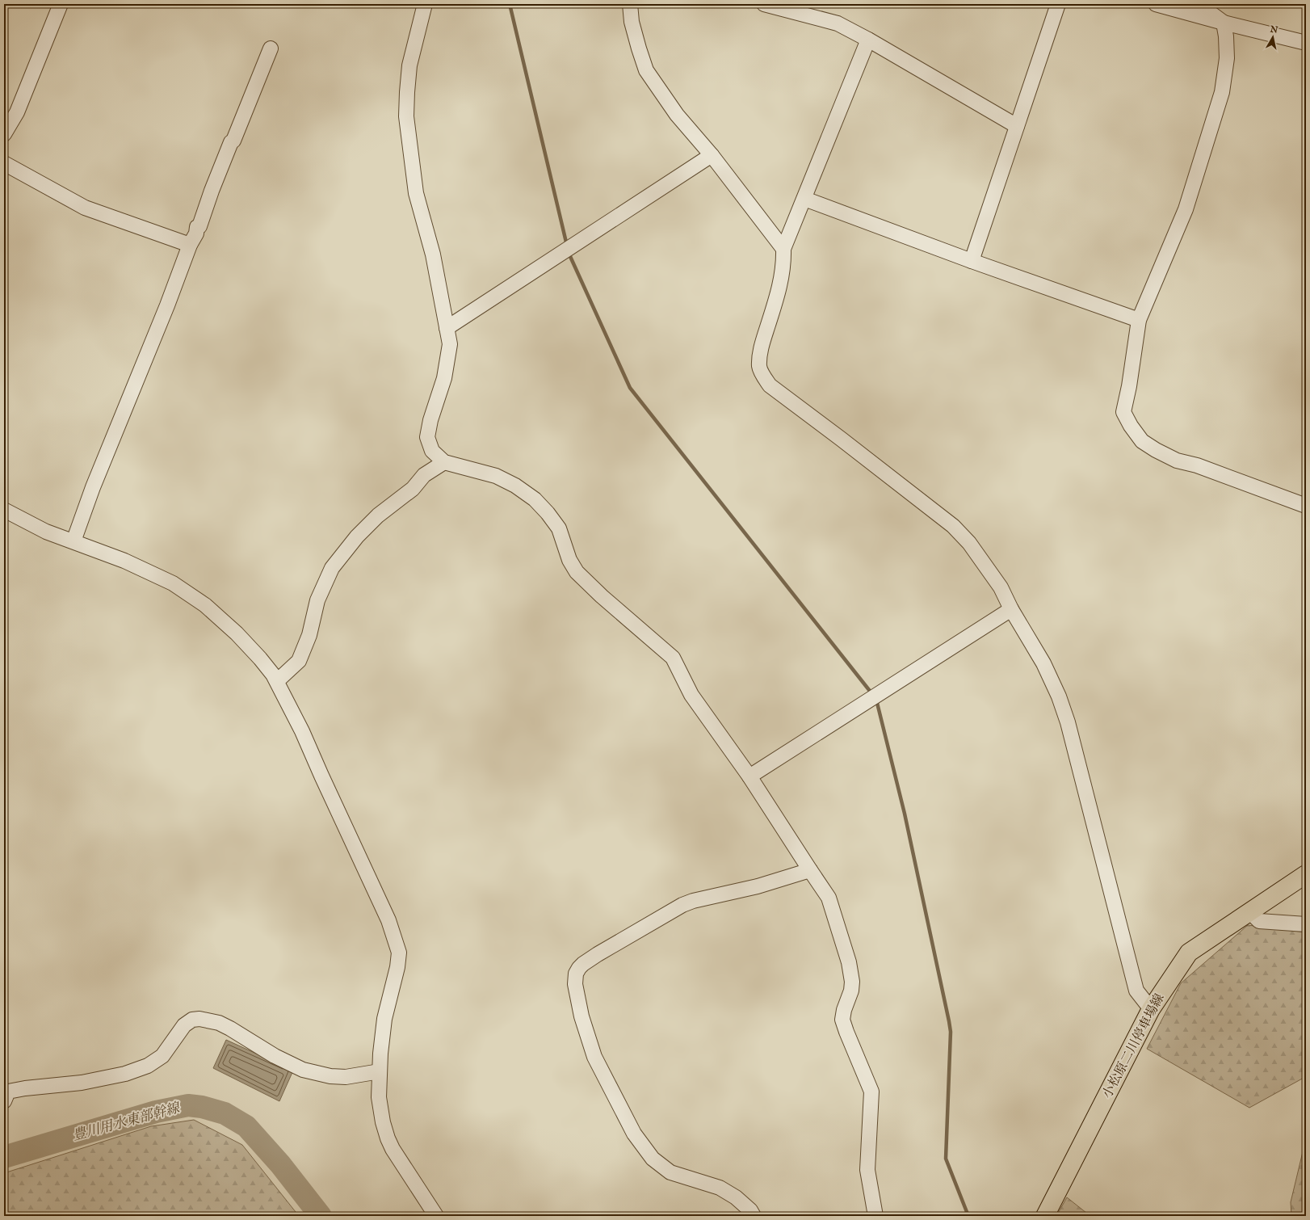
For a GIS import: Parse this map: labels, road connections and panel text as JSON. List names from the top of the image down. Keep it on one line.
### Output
{"streets":{"main road":["小松原二川停車場線"]},"water":["豊川用水東部幹線"],"north":"top"}
